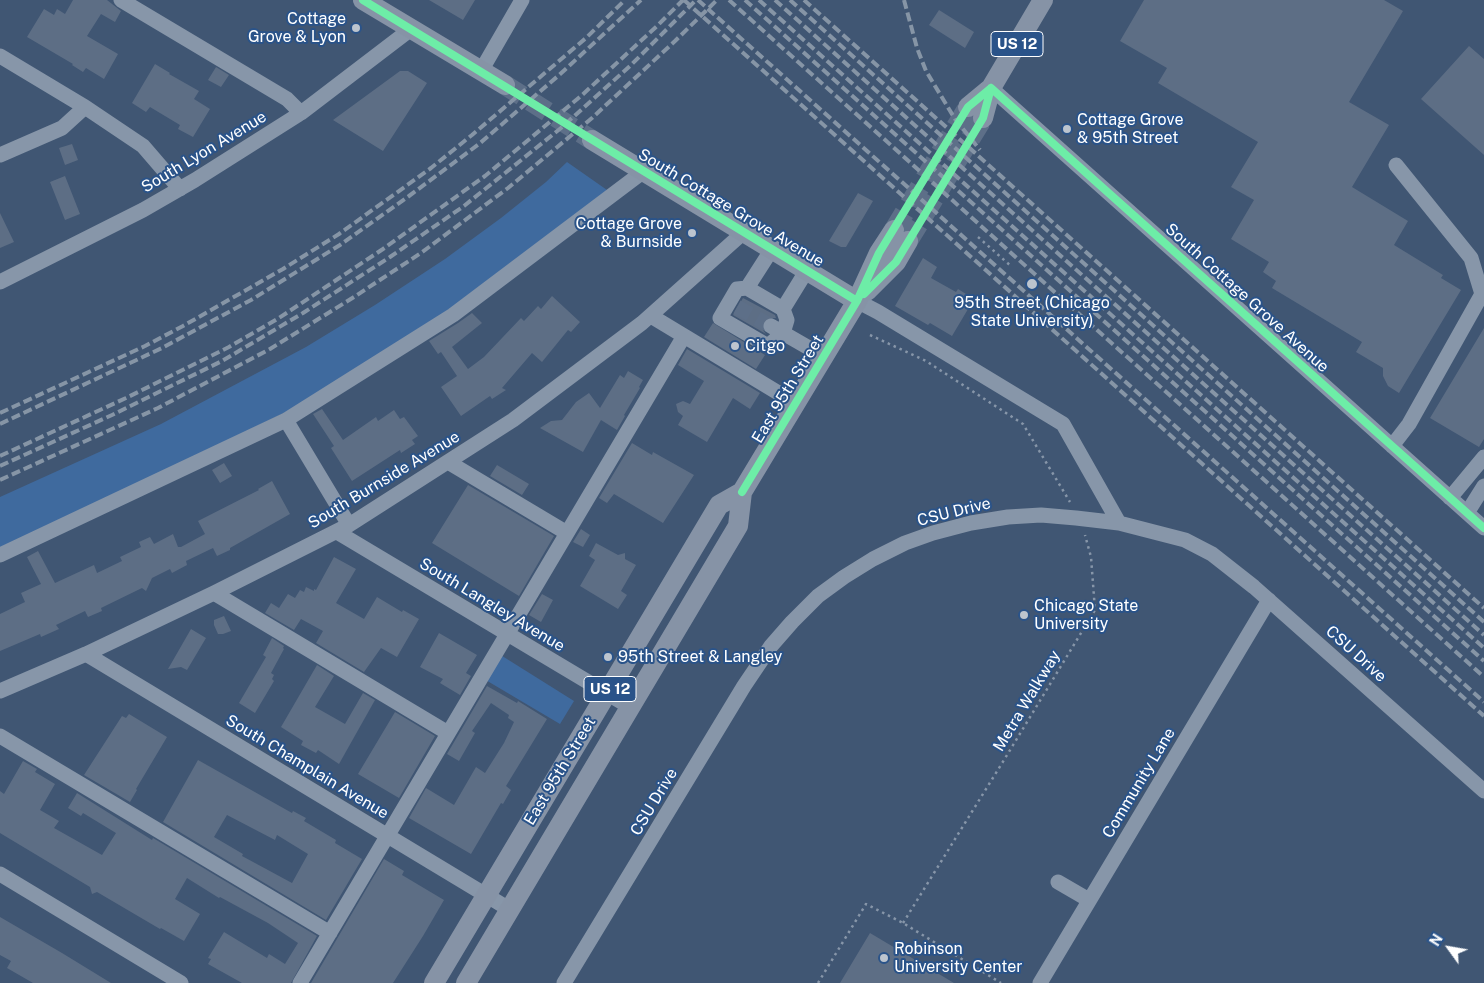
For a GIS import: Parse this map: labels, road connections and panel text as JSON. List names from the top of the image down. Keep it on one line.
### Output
{"streets":{"main road":["US 12","South Cottage Grove Avenue","East 95th Street"],"street":["South Lyon Avenue","South Burnside Avenue","CSU Drive","South Langley Avenue","South Champlain Avenue","Community Lane"],"path":["Metra Walkway"]},"crossings":[["US 12","South Cottage Grove Avenue"],["South Cottage Grove Avenue","East 95th Street"],["South Cottage Grove Avenue","South Burnside Avenue"],["East 95th Street","South Langley Avenue"],["East 95th Street","South Champlain Avenue"],["South Burnside Avenue","South Langley Avenue"],["South Burnside Avenue","South Champlain Avenue"],["CSU Drive","Metra Walkway"],["CSU Drive","Community Lane"]],"places":["Cottage Grove & Lyon","Cottage Grove & 95th Street","Cottage Grove & Burnside","95th Street (Chicago State University)","Citgo","Chicago State University","95th Street & Langley","Robinson University Center"],"north":"top left"}
